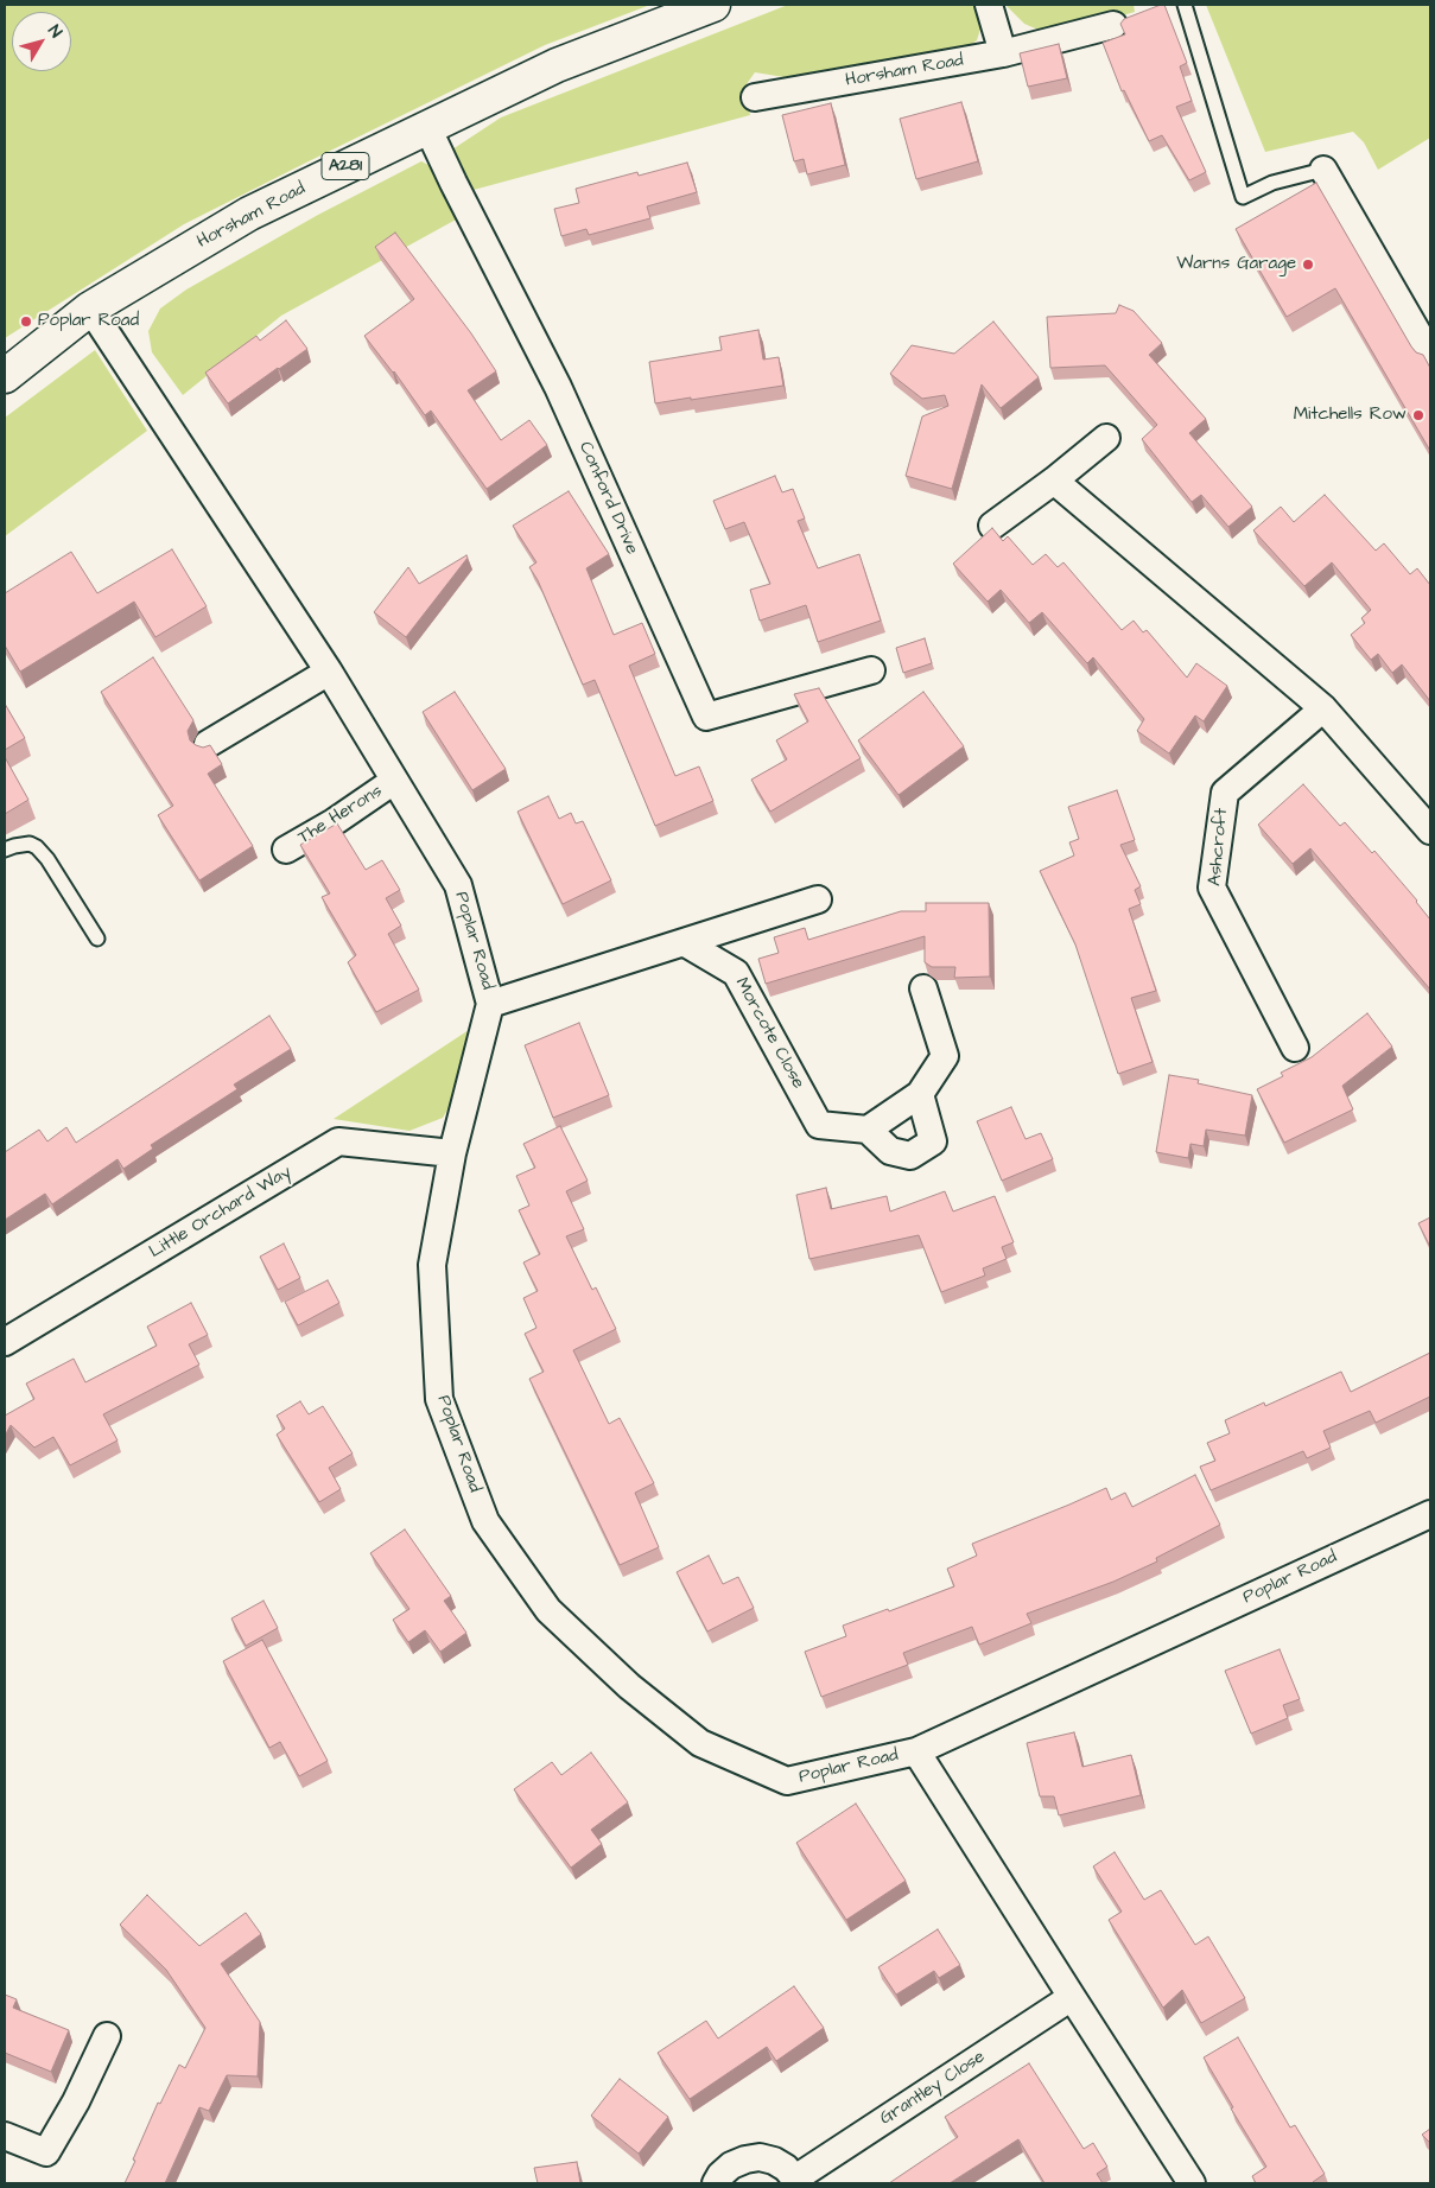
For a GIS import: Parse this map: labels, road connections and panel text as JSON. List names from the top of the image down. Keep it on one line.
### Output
{"streets":{"main road":["Horsham Road","A281"],"street":["Conford Drive","The Herons","Ashcroft","Poplar Road","Morcote Close","Little Orchard Way","Grantley Close"]},"crossings":[["Horsham Road","Conford Drive"],["Horsham Road","Poplar Road"],["The Herons","Poplar Road"],["Poplar Road","Little Orchard Way"]],"places":["Warns Garage","Poplar Road","Mitchells Row"],"north":"top right"}
